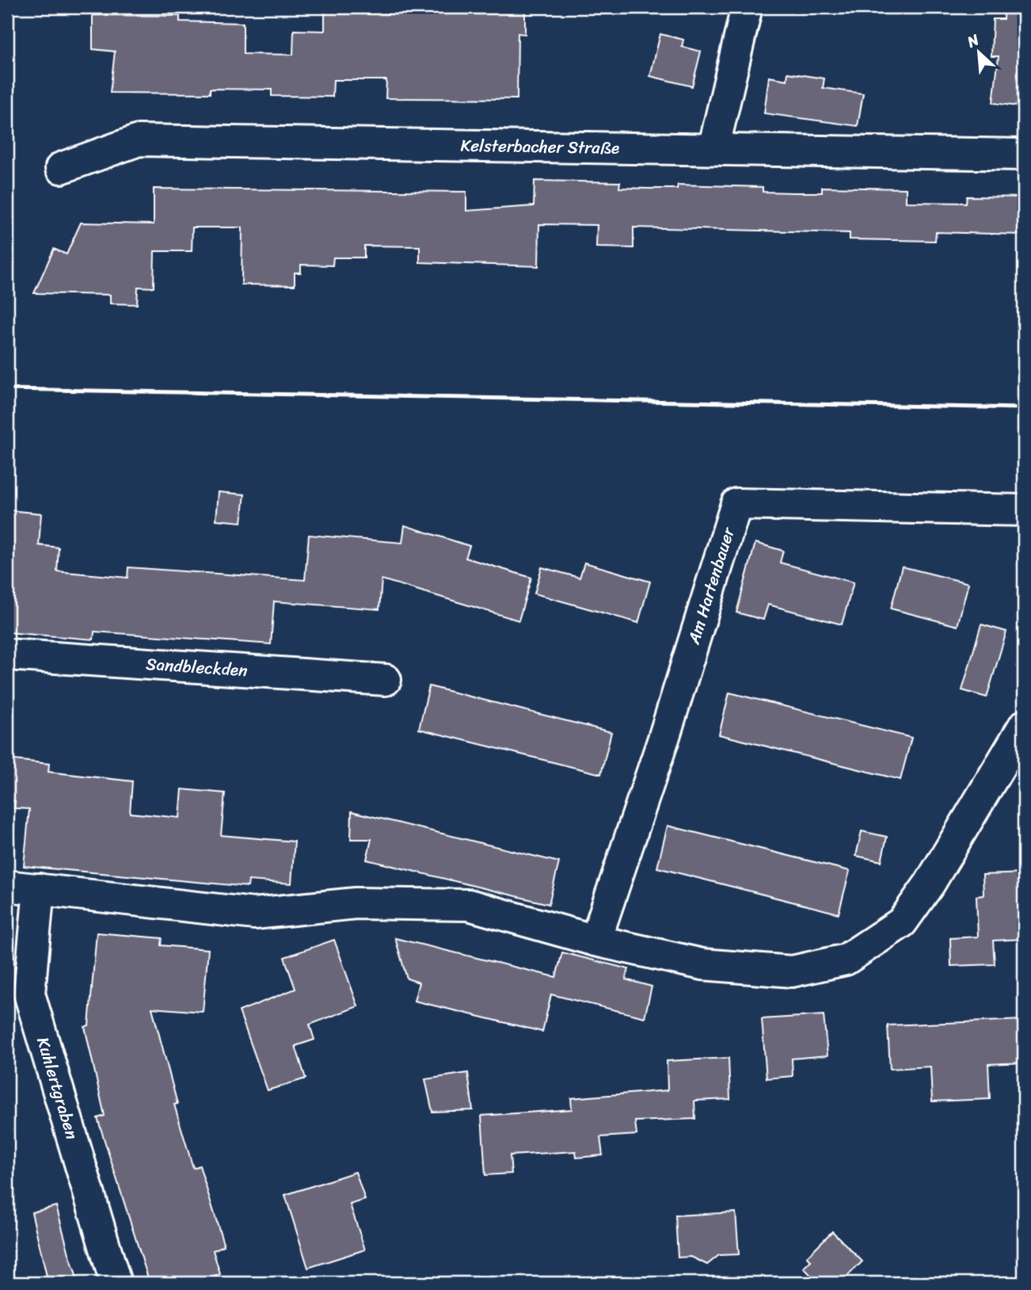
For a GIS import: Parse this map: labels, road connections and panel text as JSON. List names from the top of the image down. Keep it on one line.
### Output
{"streets":{"street":["Kelsterbacher Straße","Am Hartenbauer","Sandbleckden","Kuhlertgraben"]},"north":"top left"}
